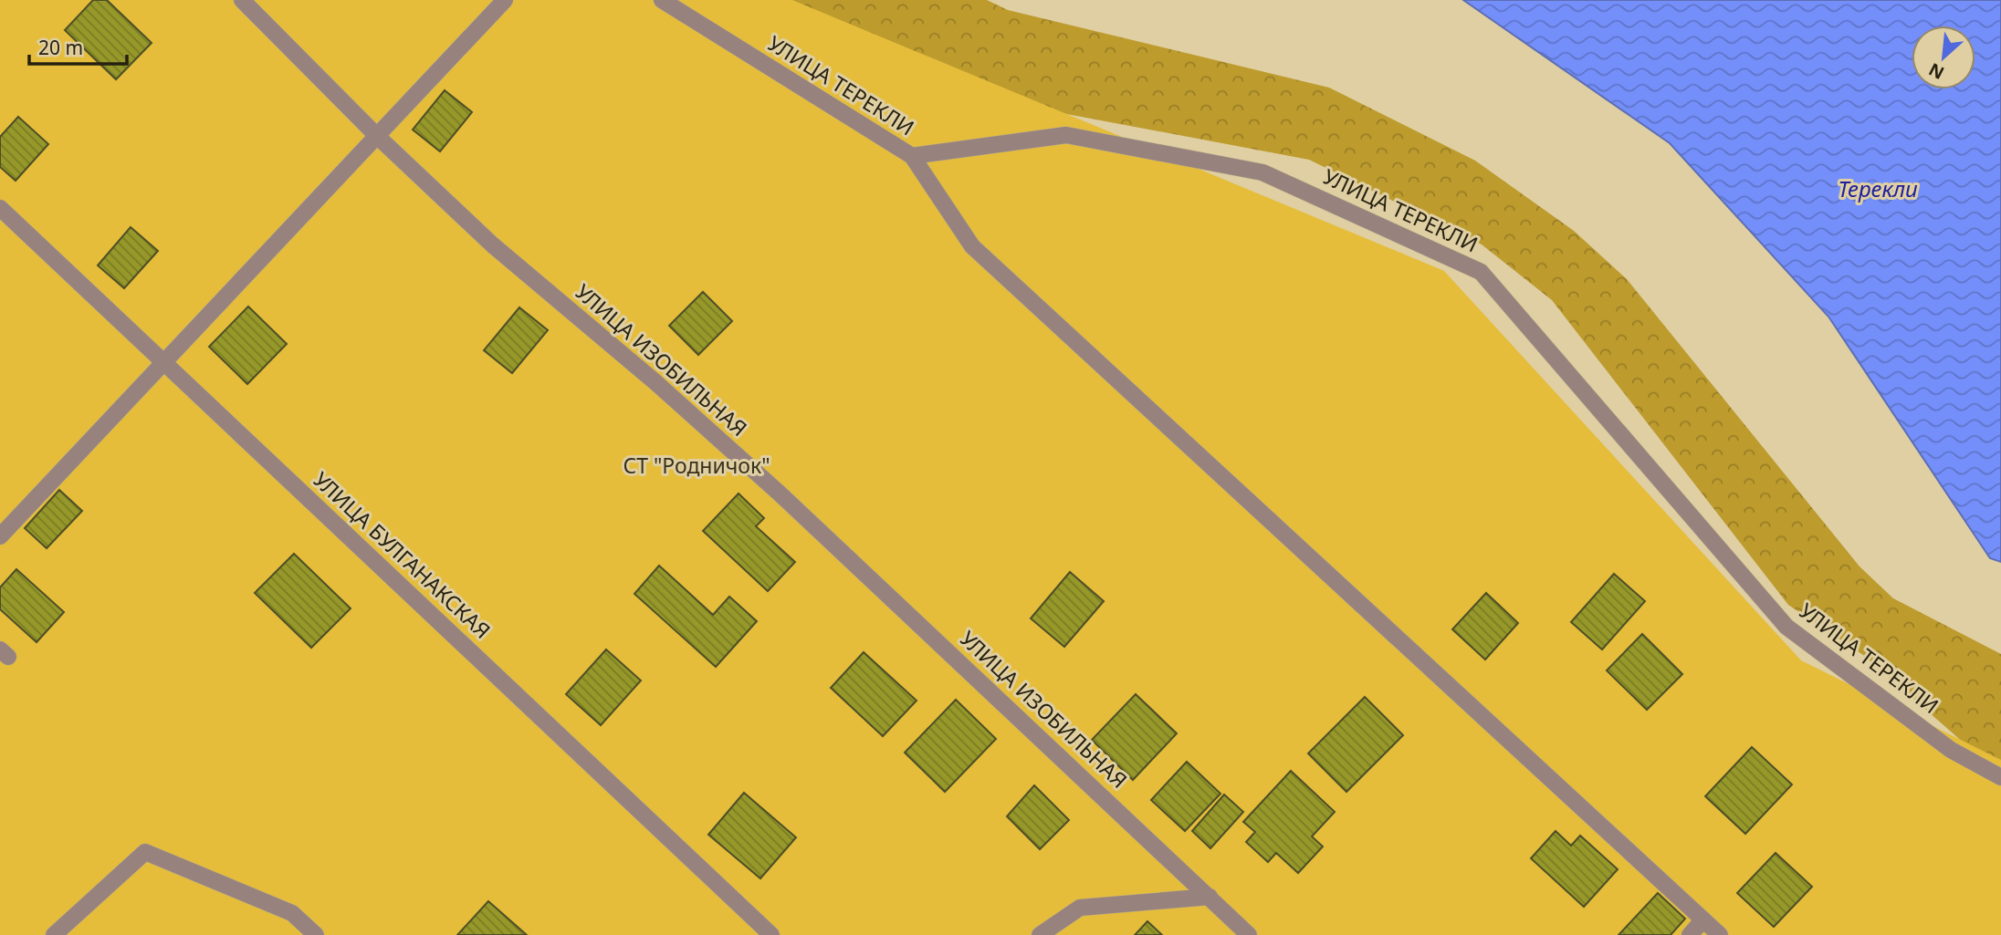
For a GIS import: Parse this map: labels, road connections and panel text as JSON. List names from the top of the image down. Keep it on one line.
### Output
{"streets":{"street":["УЛИЦА ТЕРЕКЛИ","УЛИЦА ИЗОБИЛЬНАЯ","УЛИЦА БУЛГАНАКСКАЯ"]},"water":["Терекли"],"parks":["СТ \"Родничок\""],"scale_bar":"20 m","north":"bottom left"}
